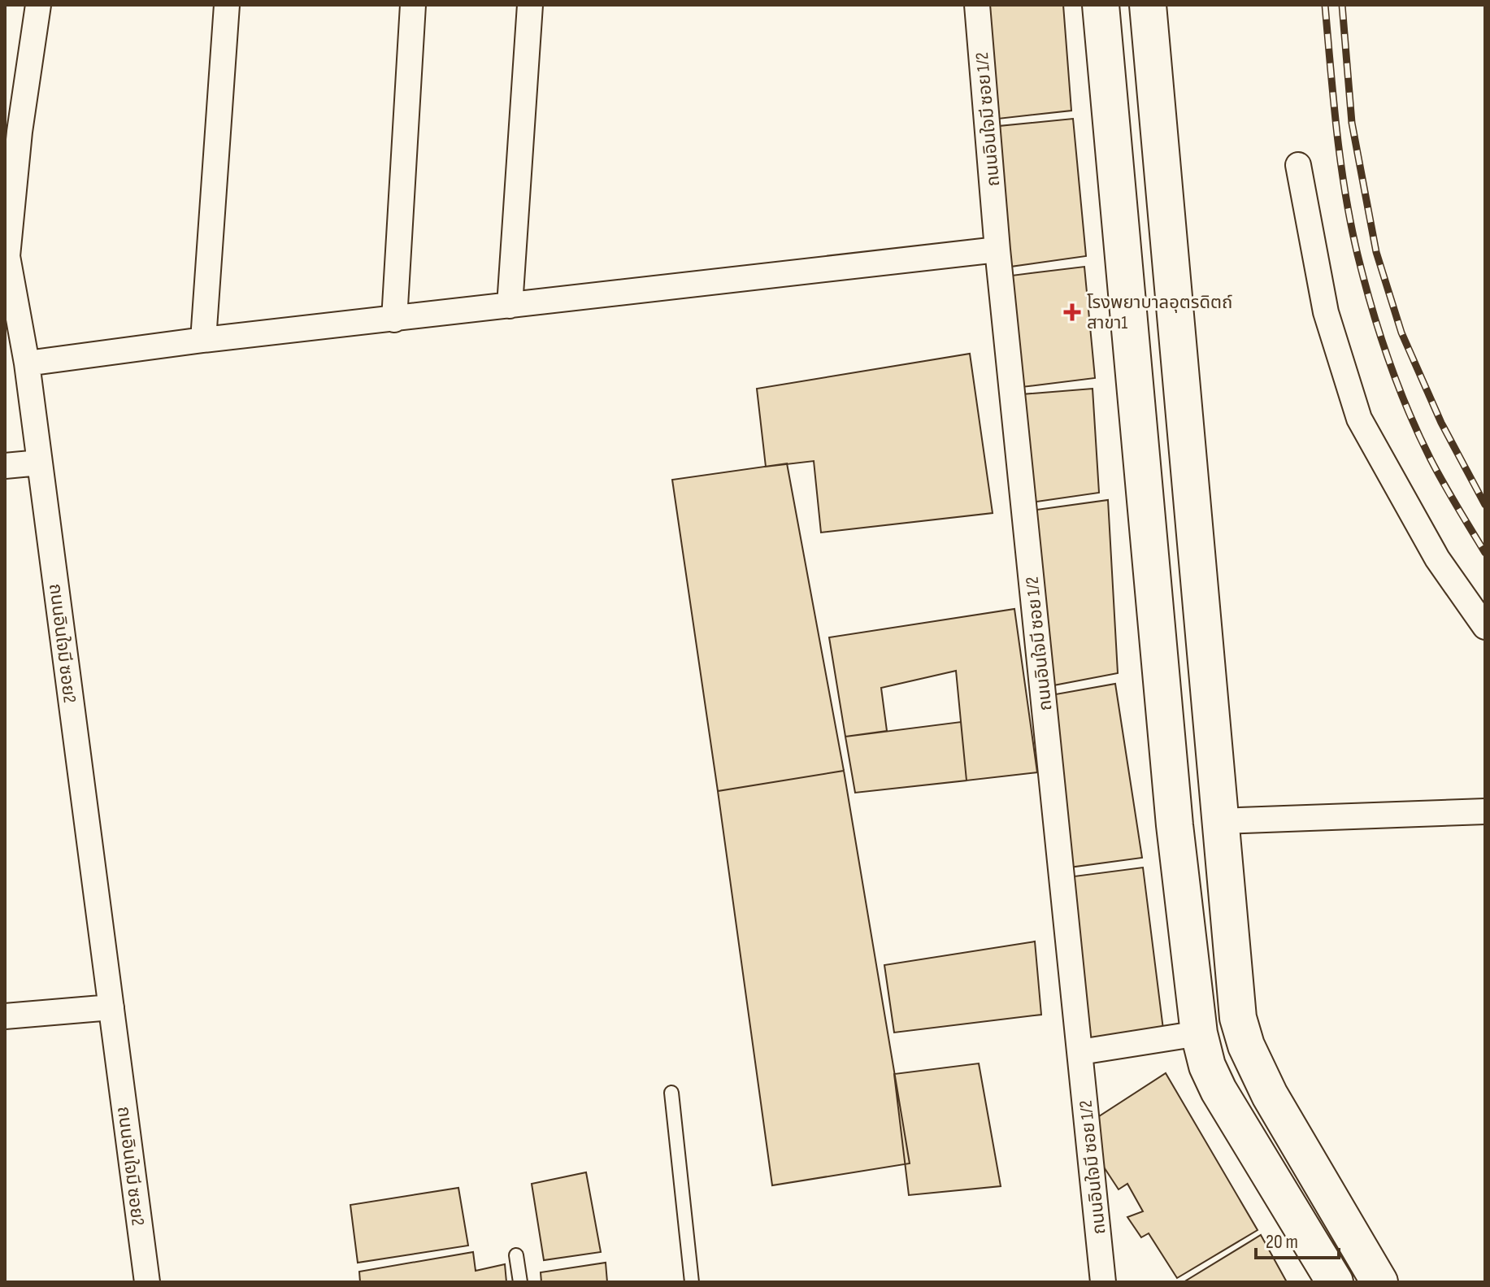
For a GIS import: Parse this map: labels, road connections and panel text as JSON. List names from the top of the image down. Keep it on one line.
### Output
{"streets":{"street":["ถนนอินใจมี ซอย 1/2","ถนนอินใจมี ซอย2"]},"places":{"health":["โรงพยาบาลอุตรดิตถ์ สาขา1"]},"scale_bar":"20 m"}
